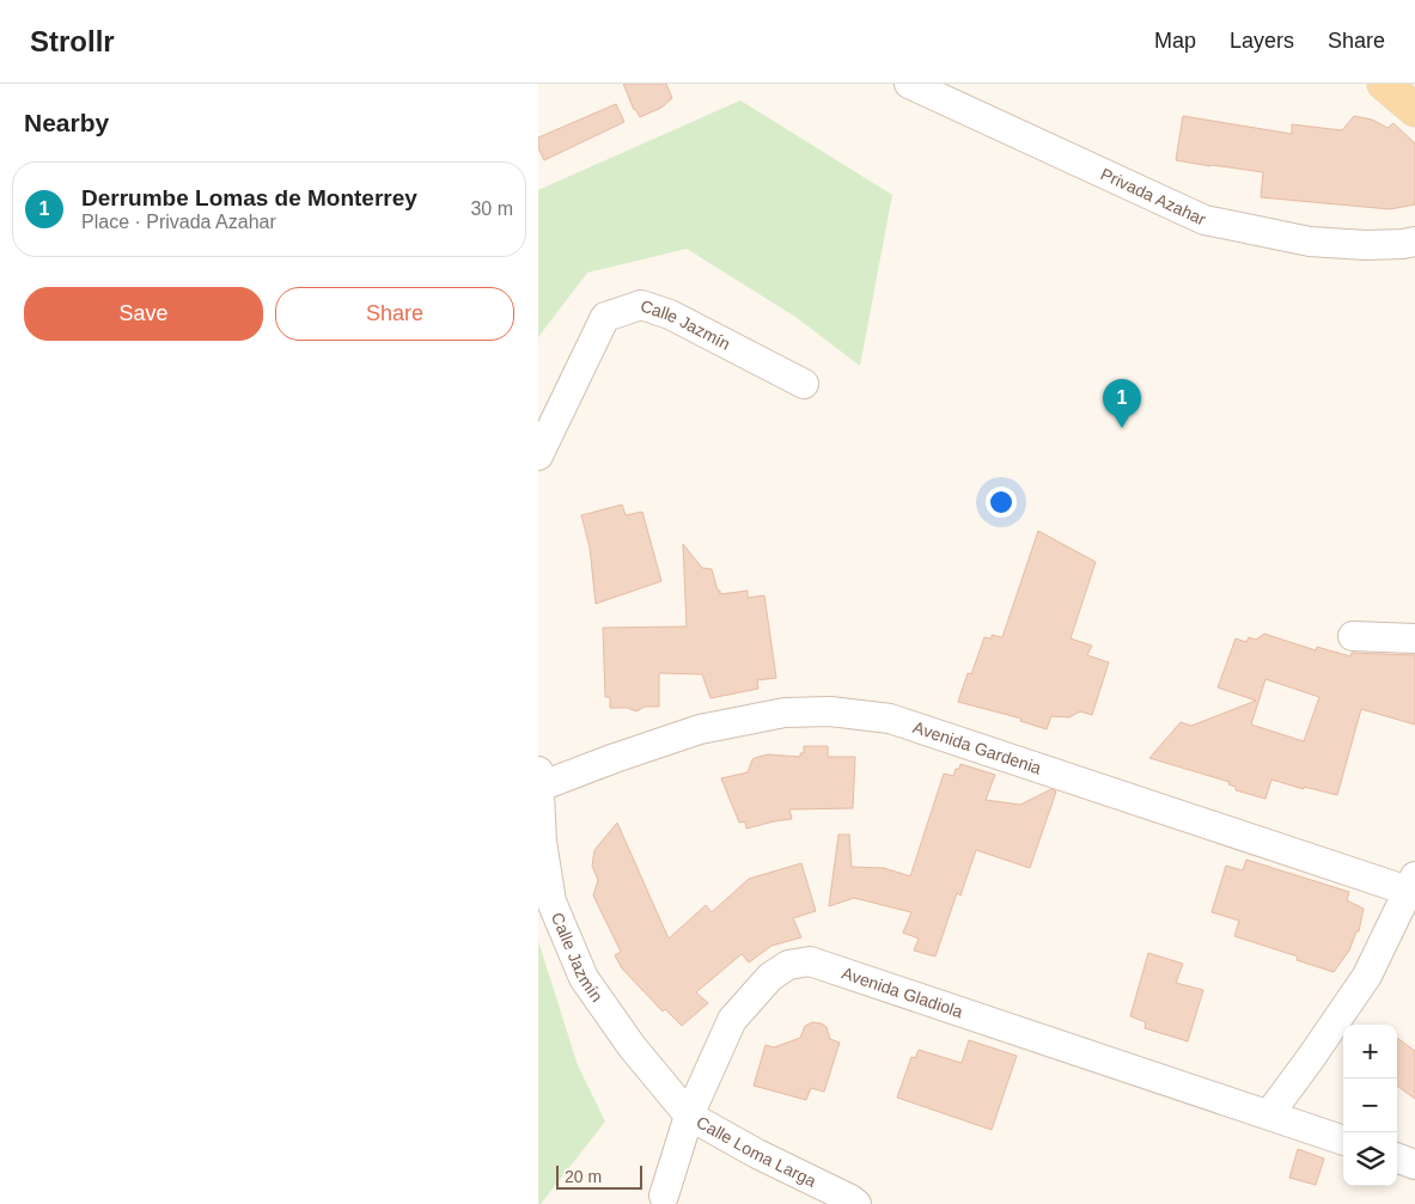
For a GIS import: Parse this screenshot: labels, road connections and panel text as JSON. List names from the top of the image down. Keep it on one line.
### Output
{"streets":{"street":["Privada Azahar","Calle Jazmín","Avenida Gardenia","Avenida Gladiola","Calle Loma Larga"]},"crossings":[["Calle Jazmín","Avenida Gardenia"],["Calle Jazmín","Avenida Gladiola"],["Calle Jazmín","Calle Loma Larga"],["Avenida Gladiola","Calle Loma Larga"]],"scale_bar":"20 m","page":{"header":"Strollr","nav":["Map","Layers","Share"],"heading":"Nearby","list":[{"mark":"1","name":"Derrumbe Lomas de Monterrey","note":"Place · Privada Azahar","value":"30 m"}],"buttons":["Save","Share"],"pins":"1","map_buttons":["+","−"],"scale":"20 m"}}
